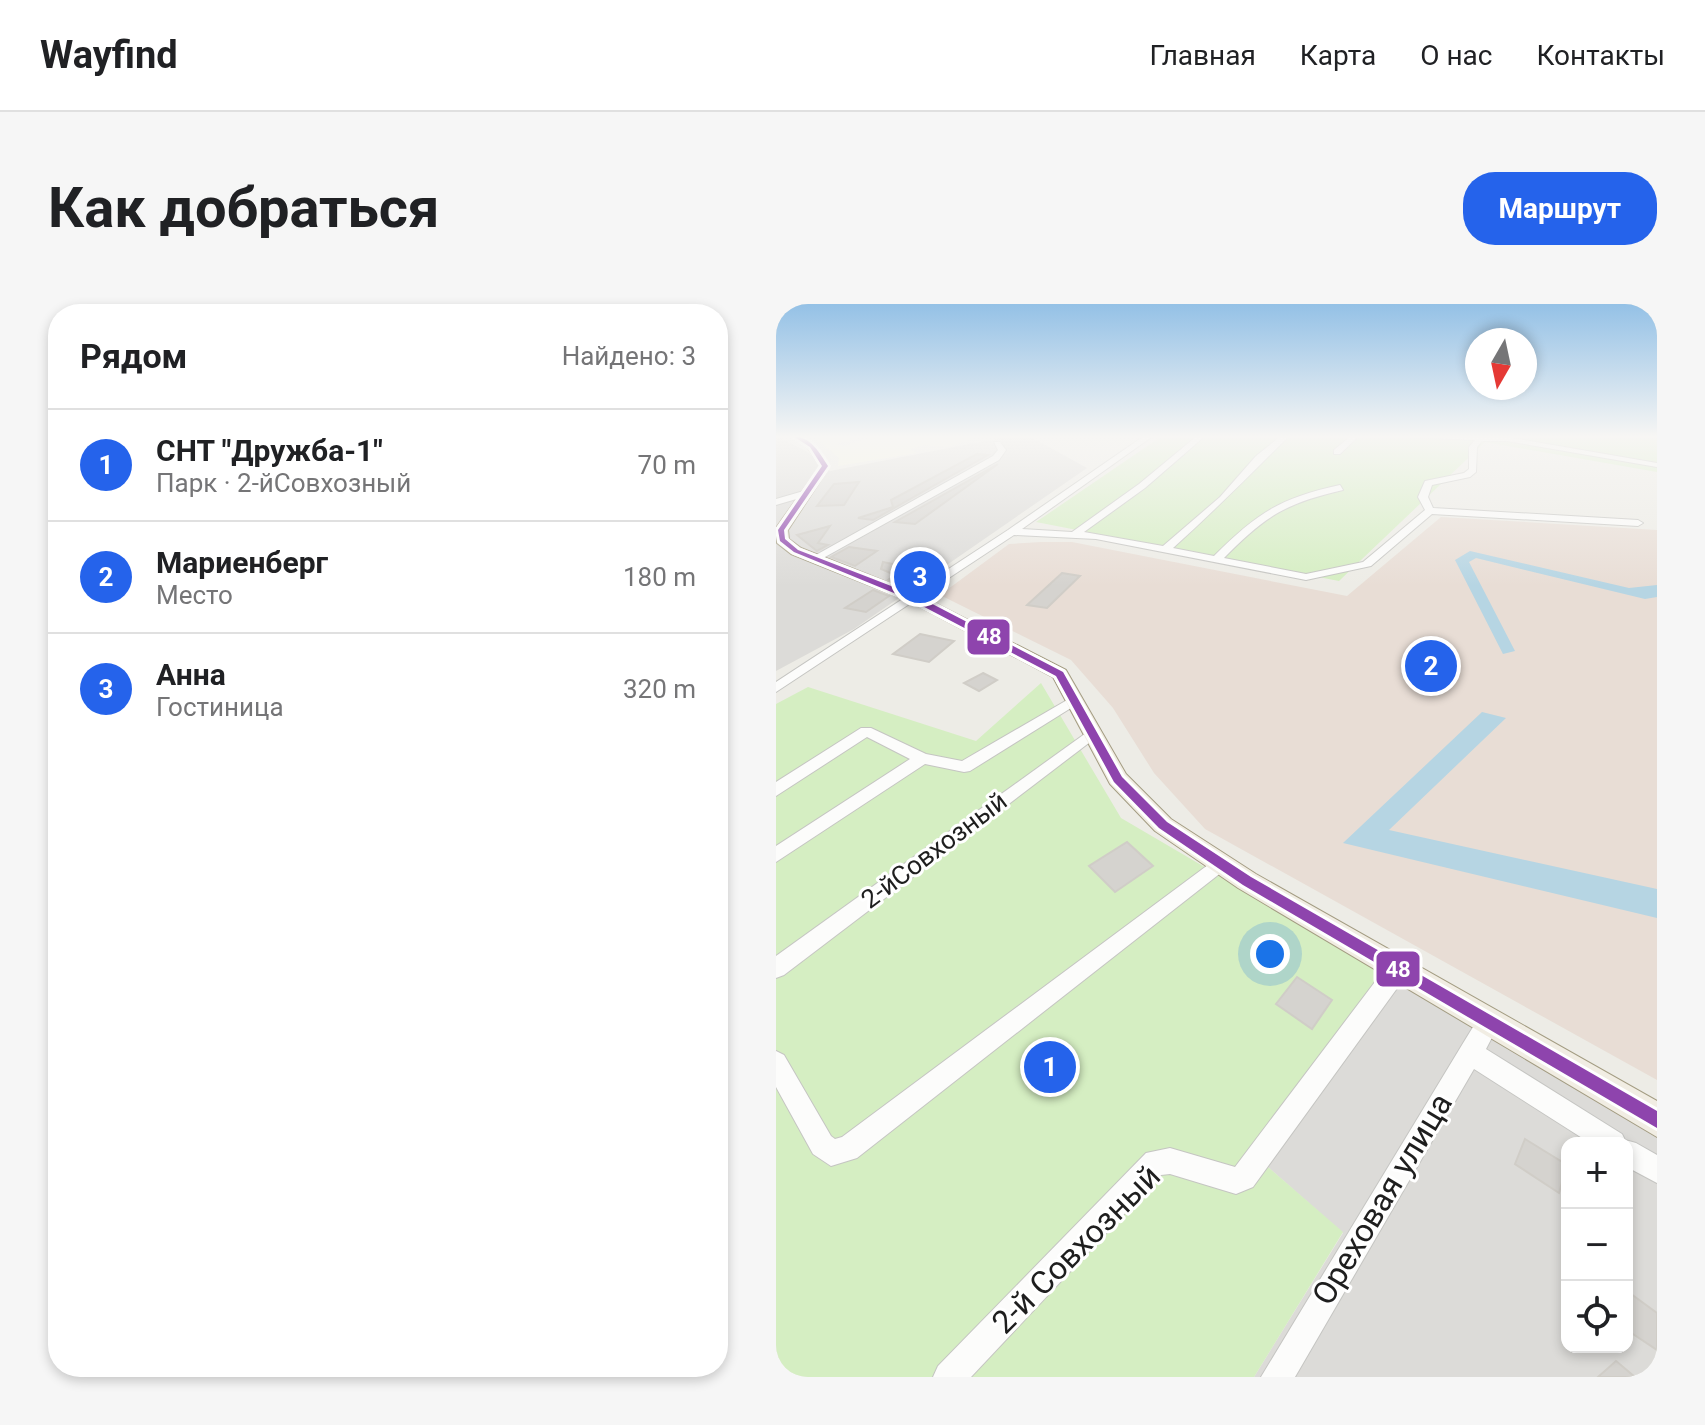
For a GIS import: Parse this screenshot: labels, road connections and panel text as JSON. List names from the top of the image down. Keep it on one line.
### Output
{"streets":{"street":["2-йСовхозный","Ореховая улица","2-й Совхозный"]},"lines":["transit line 48"],"north":"bottom","page":{"header":"Wayfind","nav":["Главная","Карта","О нас","Контакты"],"buttons":"Маршрут","title":"Как добраться","heading":["Рядом","Найдено: 3"],"list":[{"mark":"1","name":"СНТ \"Дружба-1\"","note":"Парк · 2-йСовхозный","value":"70 m"},{"mark":"2","name":"Мариенберг","note":"Место","value":"180 m"},{"mark":"3","name":"Анна","note":"Гостиница","value":"320 m"}],"pins":["3","2","1"],"map_buttons":["+","−"]}}
